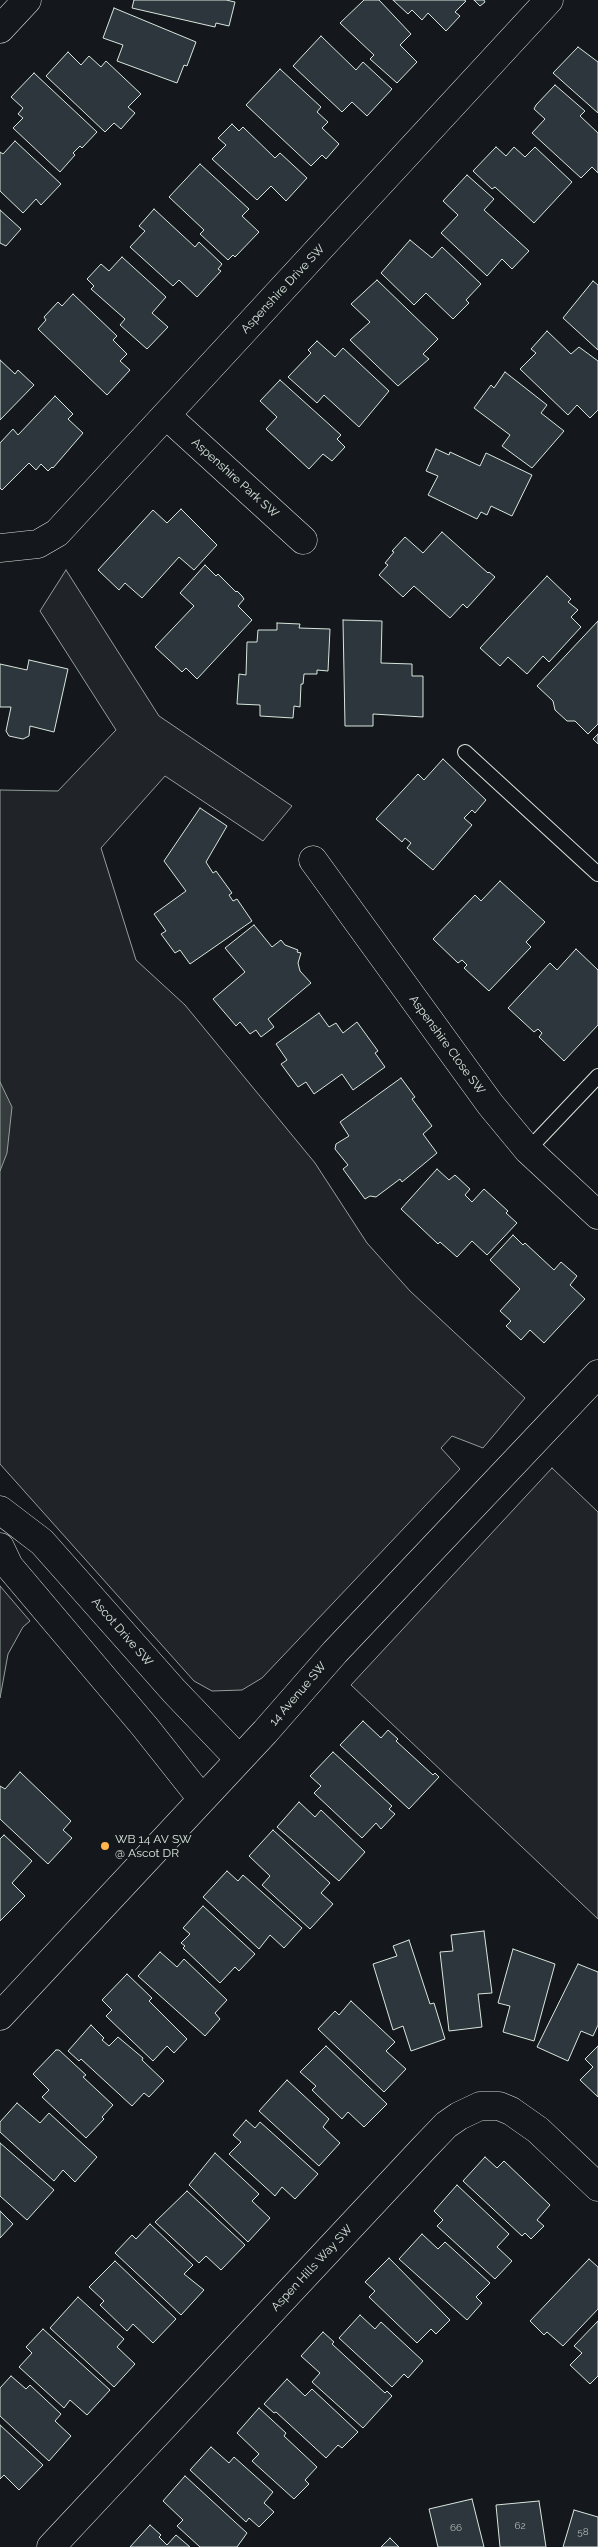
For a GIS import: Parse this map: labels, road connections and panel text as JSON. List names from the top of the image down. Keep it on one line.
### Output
{"streets":{"street":["Aspenshire Drive SW","Aspenshire Park SW","Aspenshire Close SW","Ascot Drive SW","14 Avenue SW","Aspen Hills Way SW"]},"crossings":[["Aspenshire Drive SW","Aspenshire Park SW"],["Ascot Drive SW","14 Avenue SW"]],"places":["WB 14 AV SW @ Ascot DR"],"house_numbers":["62","66","58"]}
